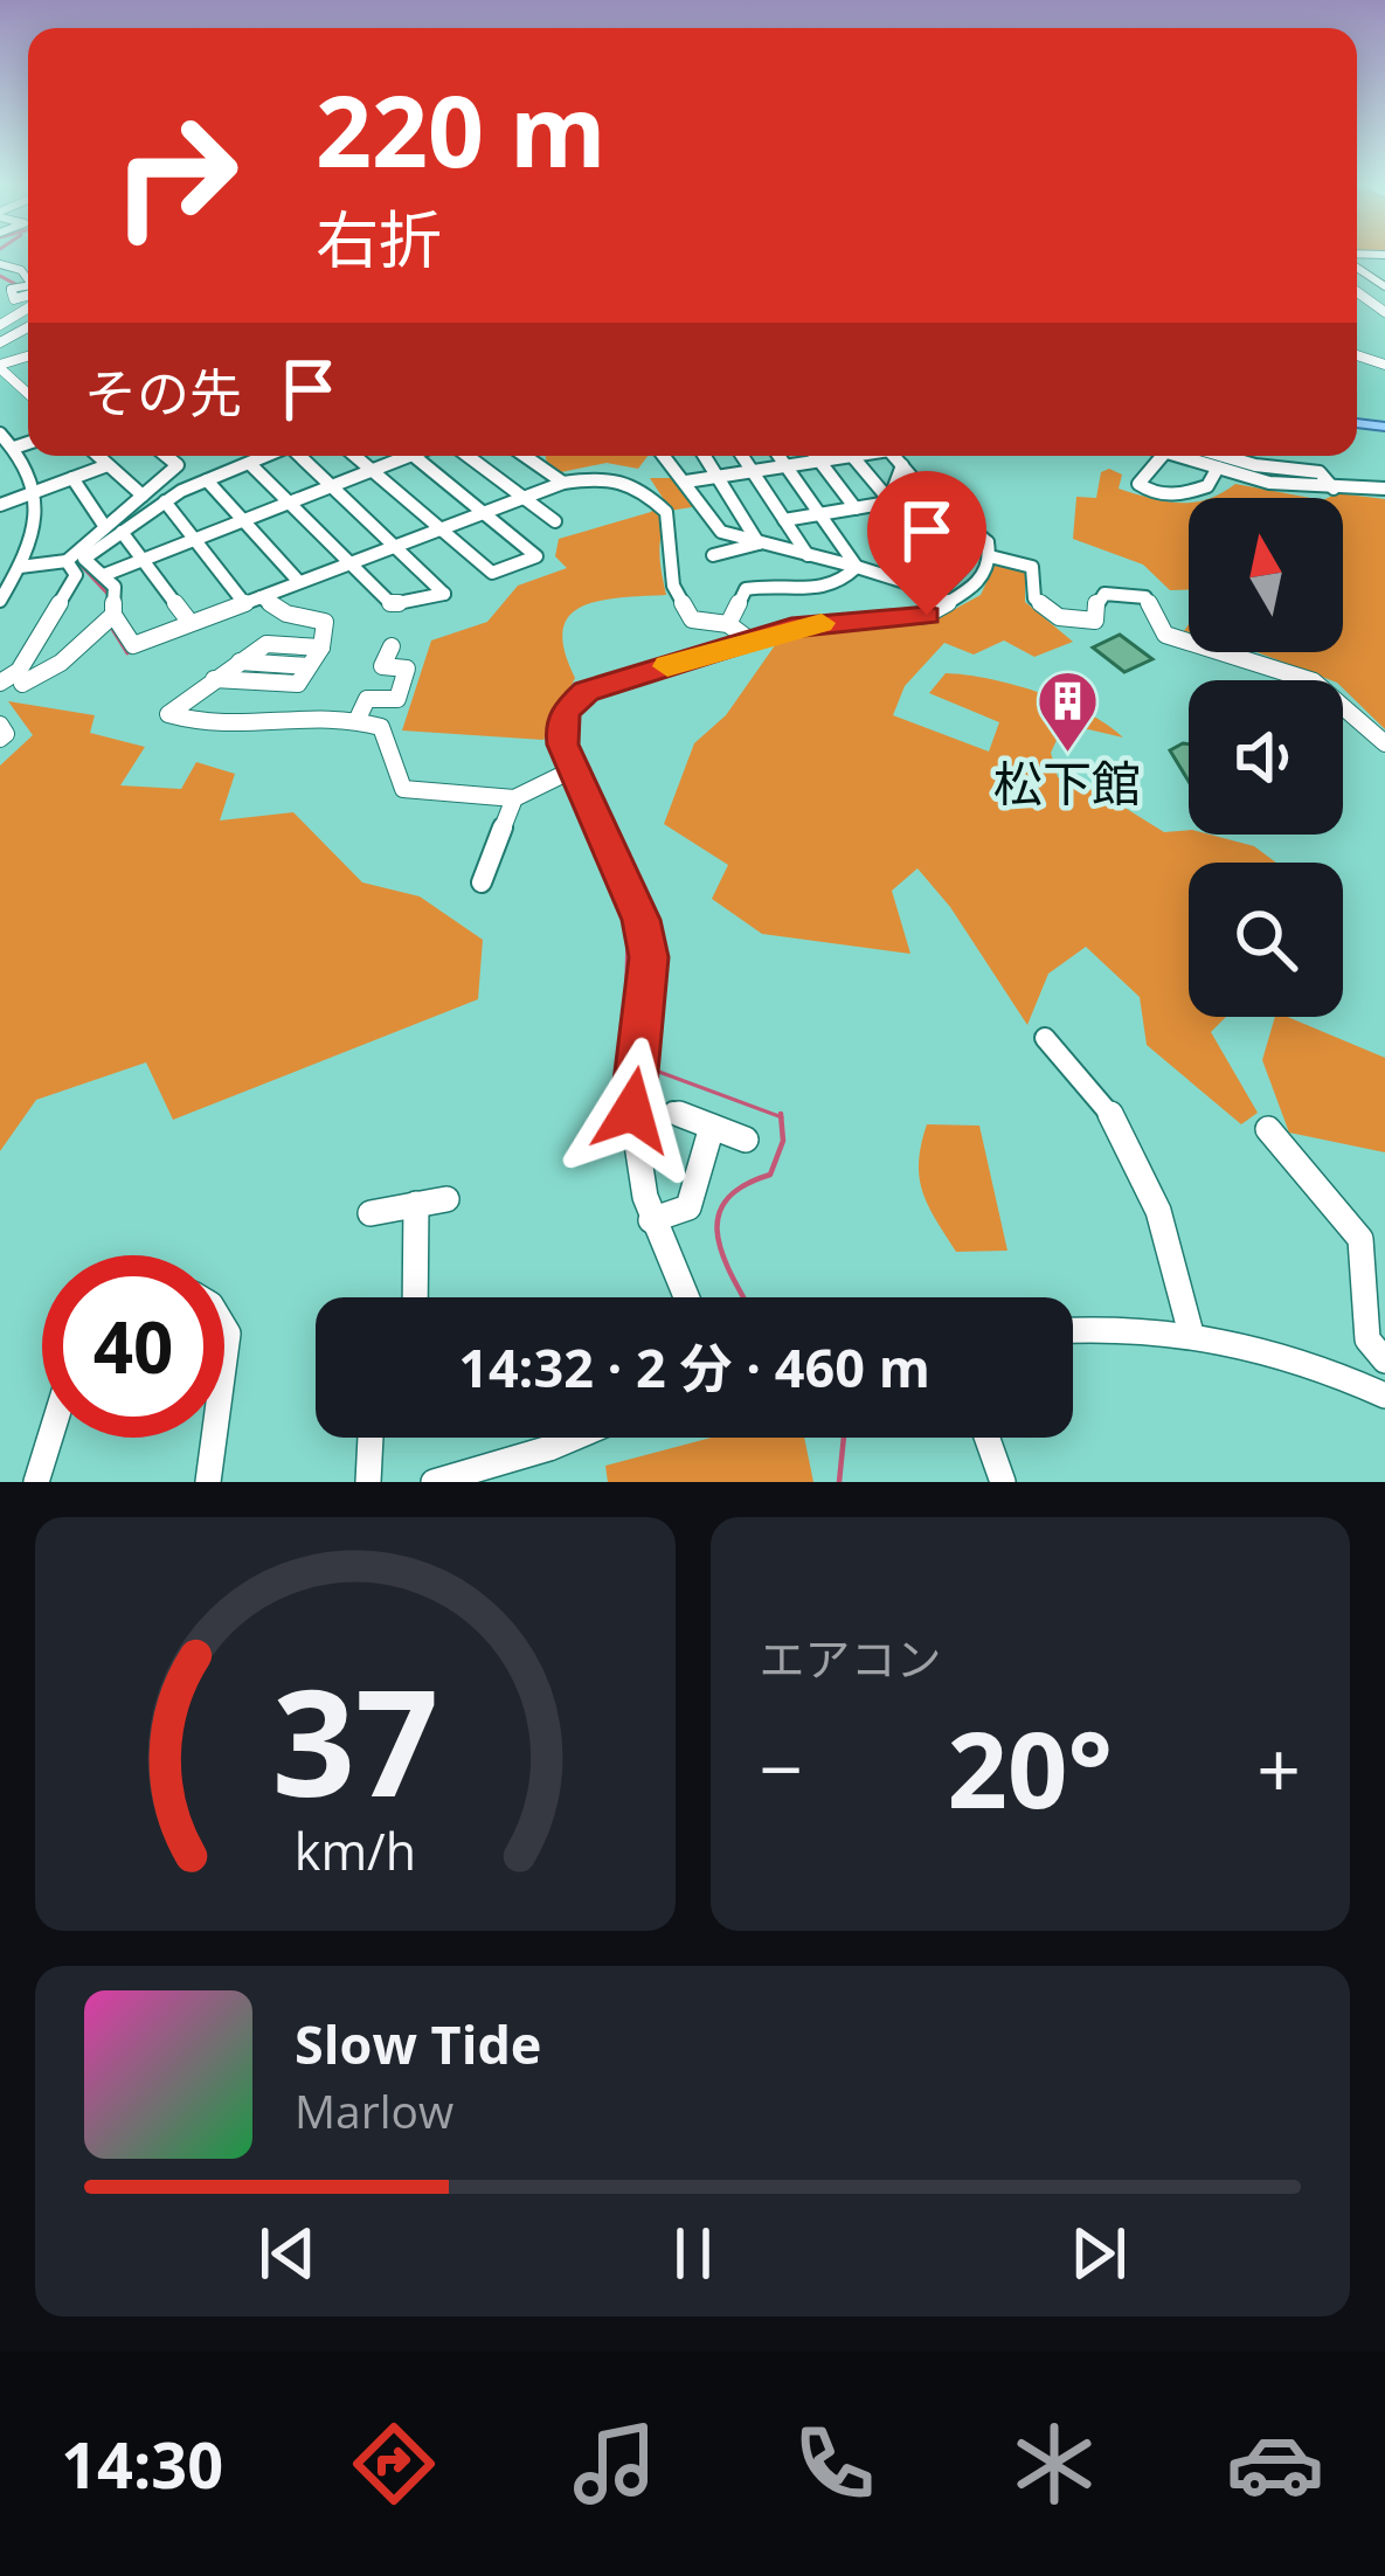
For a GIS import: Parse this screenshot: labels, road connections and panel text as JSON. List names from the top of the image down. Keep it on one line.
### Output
{"places":{"building":["松下館"]},"north":"top","page":{"turn":["220 m","右折"],"then":"その先","limit":"40","trip":"14:32 · 2 分 · 460 m","tile":"エアコン","heat":["−","20°","+"],"song":["Slow Tide","Marlow"],"tabs":"14:30","gauge":["37","km/h"]}}
